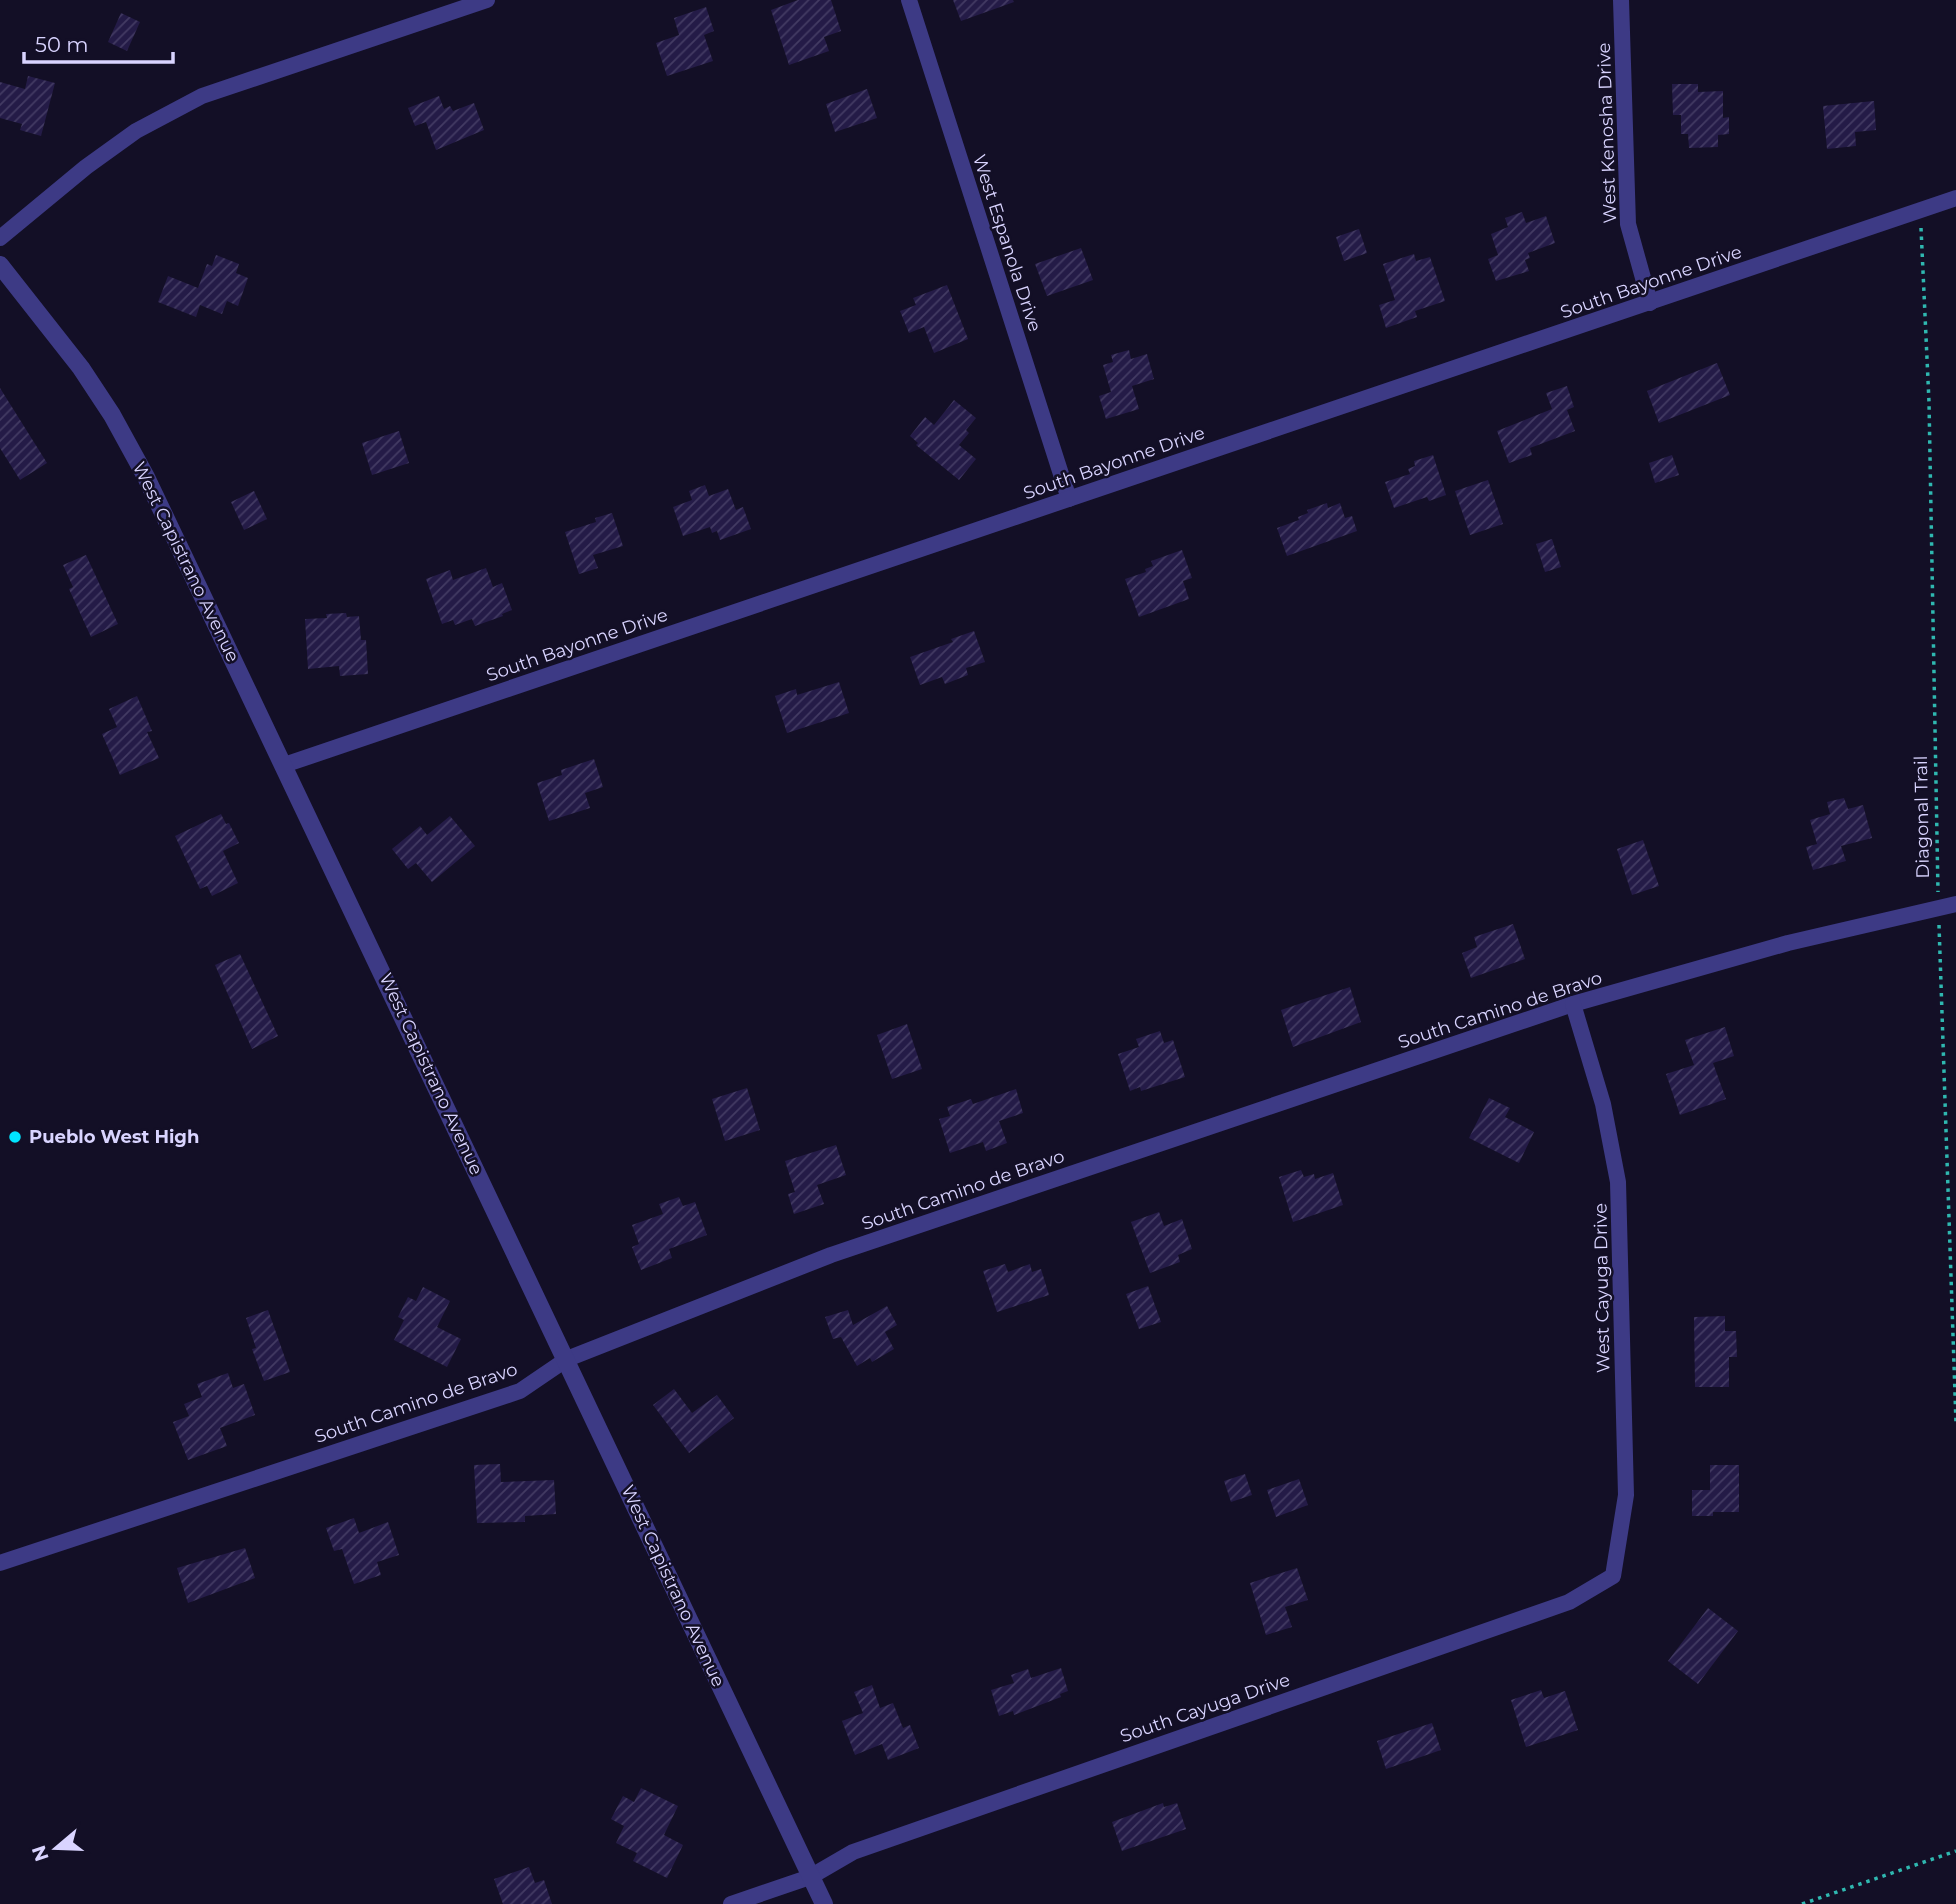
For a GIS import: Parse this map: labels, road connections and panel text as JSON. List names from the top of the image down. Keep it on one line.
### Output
{"streets":{"street":["West Kenosha Drive","West Espanola Drive","South Bayonne Drive","West Capistrano Avenue","South Camino de Bravo","West Cayuga Drive","South Cayuga Drive"],"path":["Diagonal Trail"]},"crossings":[["West Kenosha Drive","South Bayonne Drive"],["West Espanola Drive","South Bayonne Drive"],["South Bayonne Drive","West Capistrano Avenue"],["South Bayonne Drive","Diagonal Trail"],["West Capistrano Avenue","South Camino de Bravo"],["West Capistrano Avenue","South Cayuga Drive"],["Diagonal Trail","South Camino de Bravo"],["South Camino de Bravo","West Cayuga Drive"],["West Cayuga Drive","South Cayuga Drive"]],"places":["Pueblo West High"],"scale_bar":"50 m","north":"left"}
